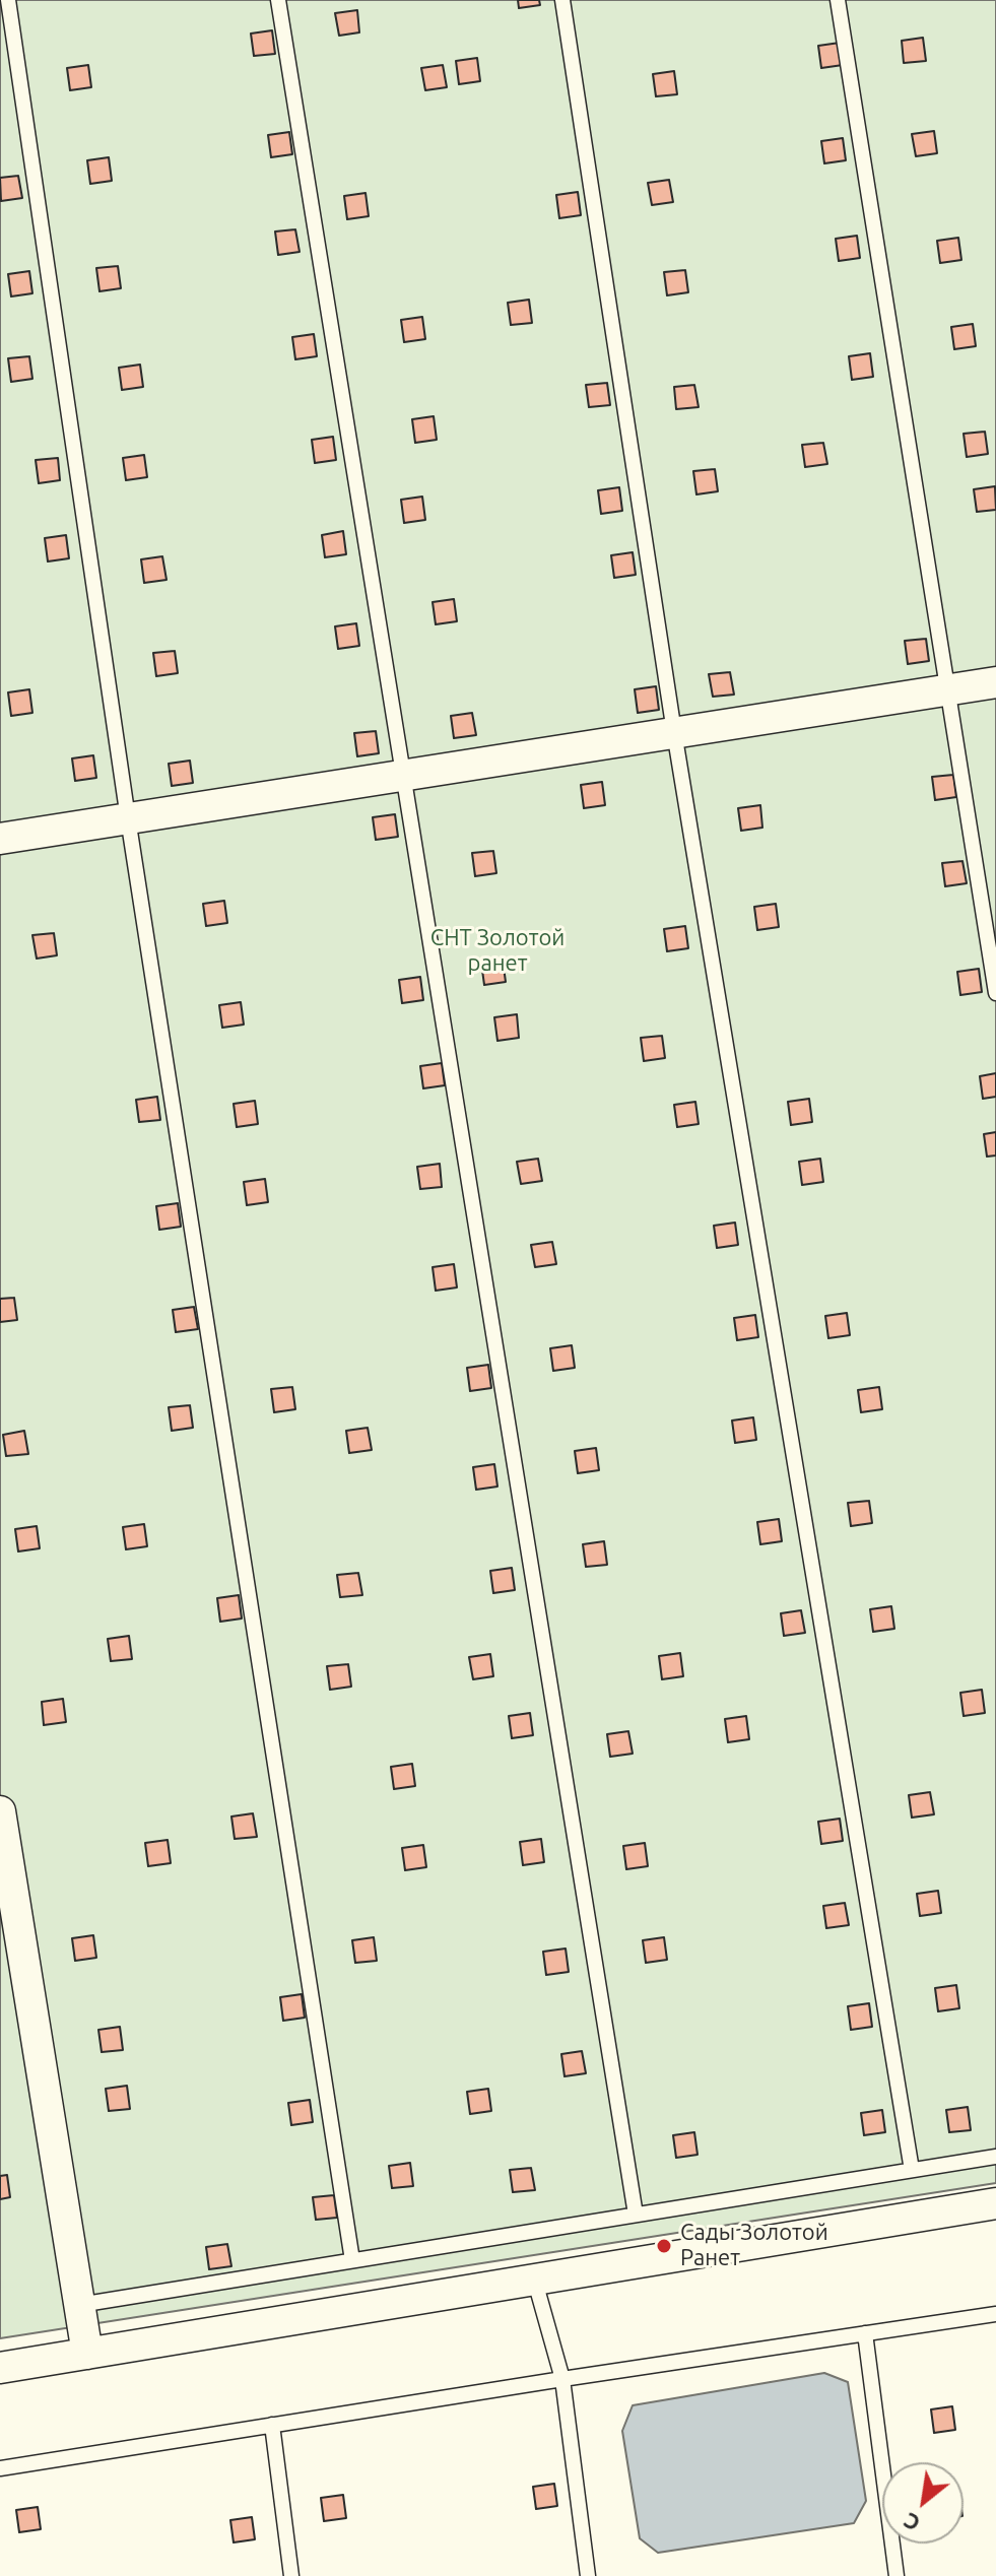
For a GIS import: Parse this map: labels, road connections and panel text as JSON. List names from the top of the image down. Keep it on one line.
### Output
{"parks":["СНТ Золотой ранет"],"places":["Сады Золотой Ранет"],"north":"bottom left"}
